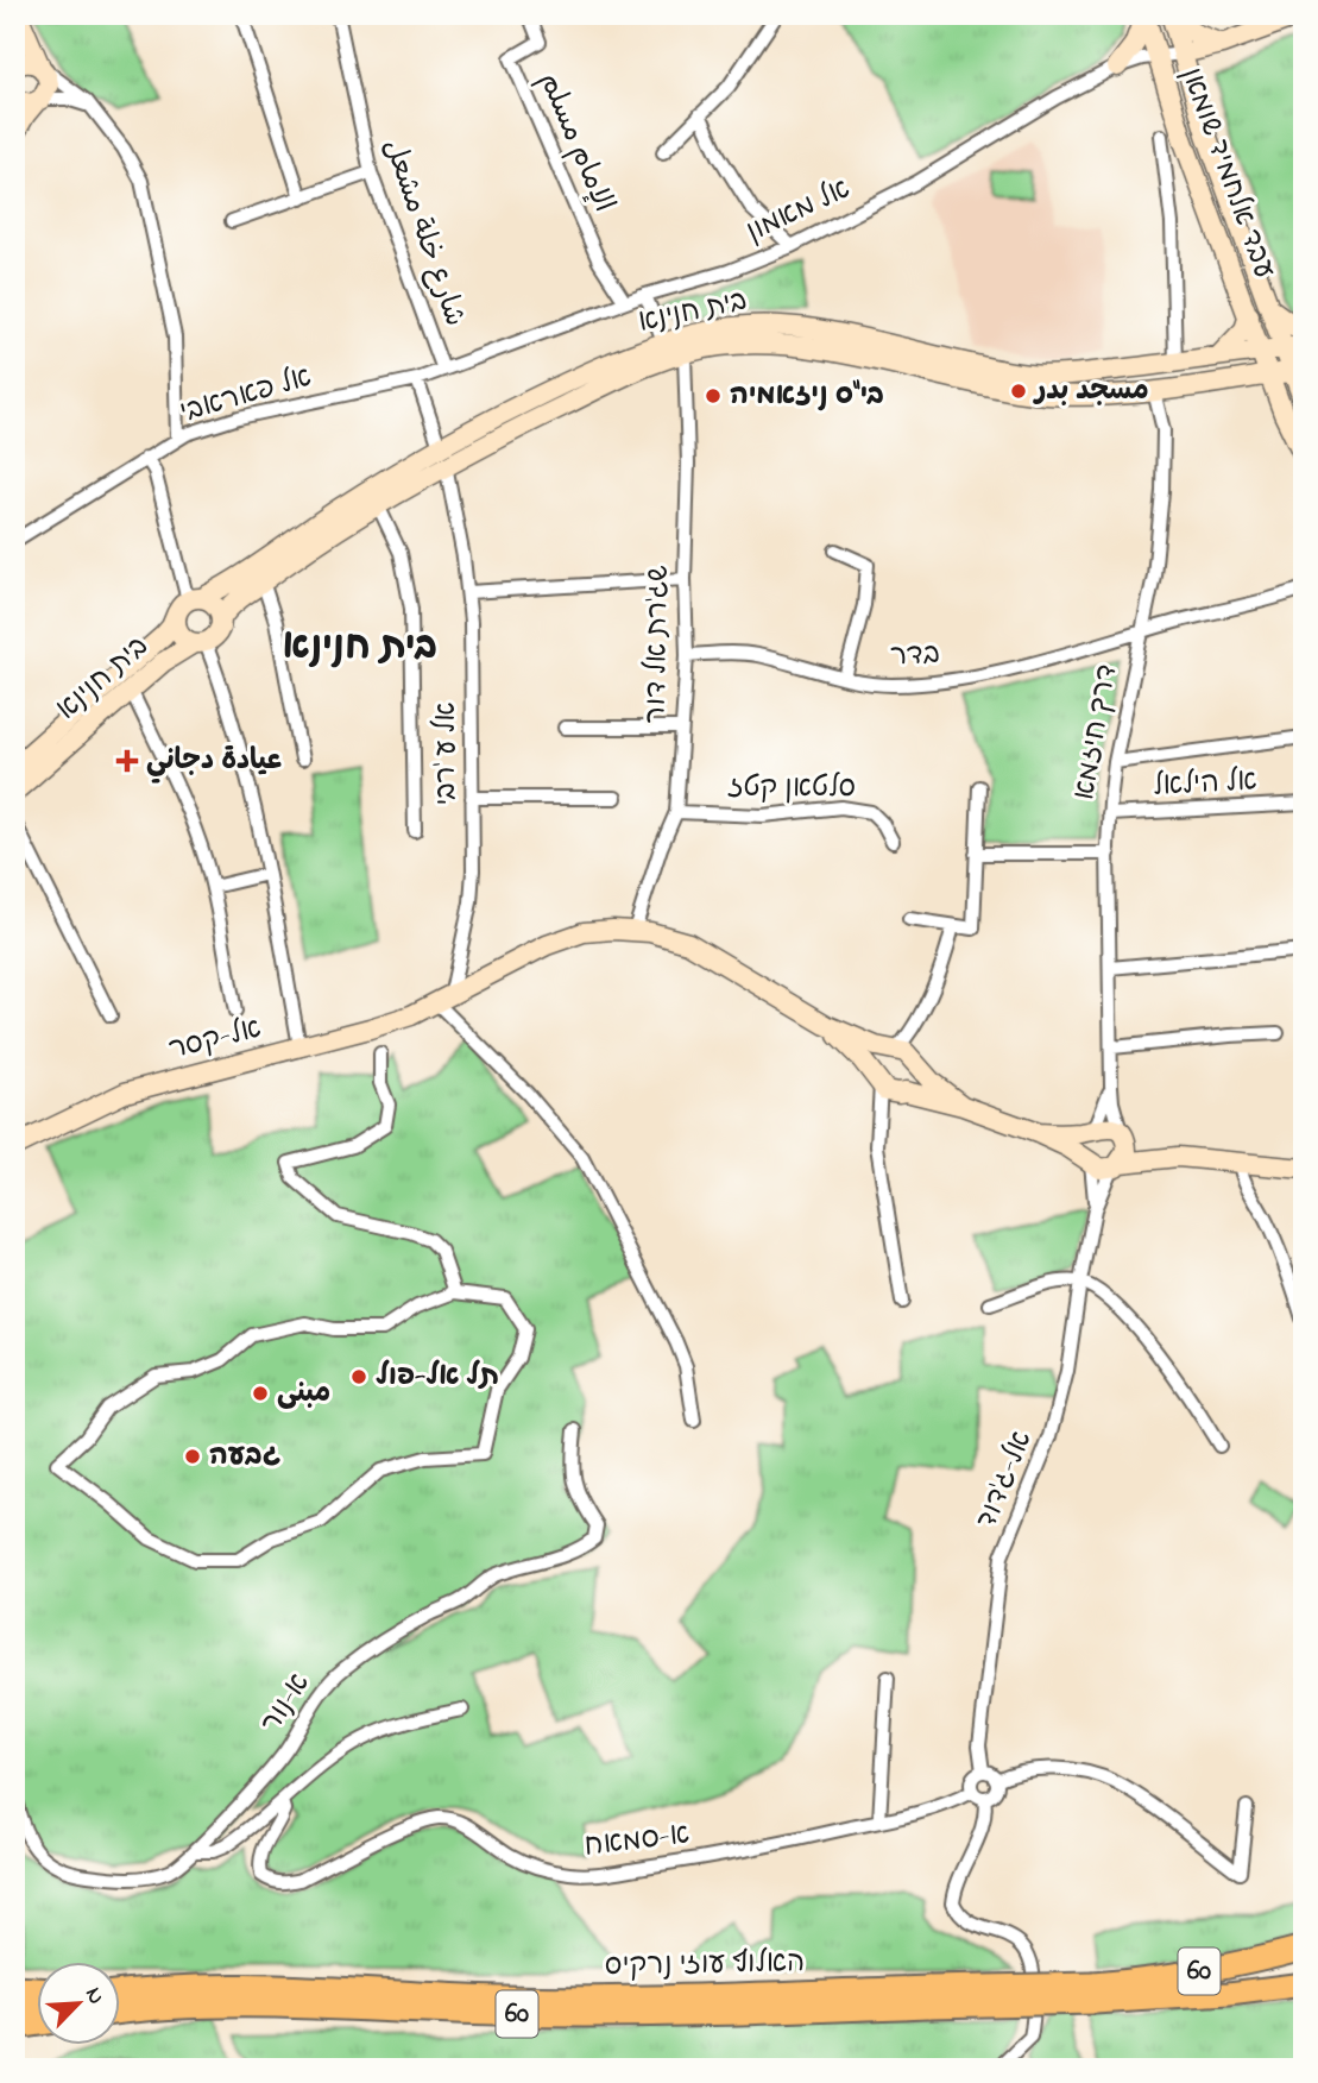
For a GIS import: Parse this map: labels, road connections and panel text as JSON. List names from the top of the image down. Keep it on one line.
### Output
{"streets":{"highway":["האלוף עוזי נרקיס","60"],"street":["الإمام مسلم","עבד אלחמיד שומאן","אל מאמון","شارع خلة مشعل","בית חנינא","אל פאראבי","שג'רת אל דור","בדר","דרך חיזמא","אל ע 'רבי","אל הילאל","סלטאן קטז","אל-קסר","אל-ג'דוד","א-נור","א-סמאח"]},"crossings":[["الإمام مسلم","אל מאמון"],["עבד אלחמיד שומאן","אל מאמון"],["עבד אלחמיד שומאן","בית חנינא"],["אל מאמון","شارع خلة مشعل"],["אל מאמון","אל פאראבי"],["אל מאמון","אל ע 'רבי"],["בית חנינא","שג'רת אל דור"],["בית חנינא","דרך חיזמא"],["בית חנינא","אל ע 'רבי"],["אל פאראבי","אל ע 'רבי"],["שג'רת אל דור","בדר"],["שג'רת אל דור","סלטאן קטז"],["שג'רת אל דור","אל-קסר"],["בדר","דרך חיזמא"],["דרך חיזמא","אל הילאל"],["דרך חיזמא","אל-ג'דוד"],["אל ע 'רבי","אל-קסר"],["אל-ג'דוד","א-סמאח"]],"districts":["בית חנינא"],"places":{"other":["مسجد بدر","בי\"ס ניזאמיה","תל אל-פול","مبنى","גבעה"],"health":["عيادة دجاني"]},"north":"top right"}
